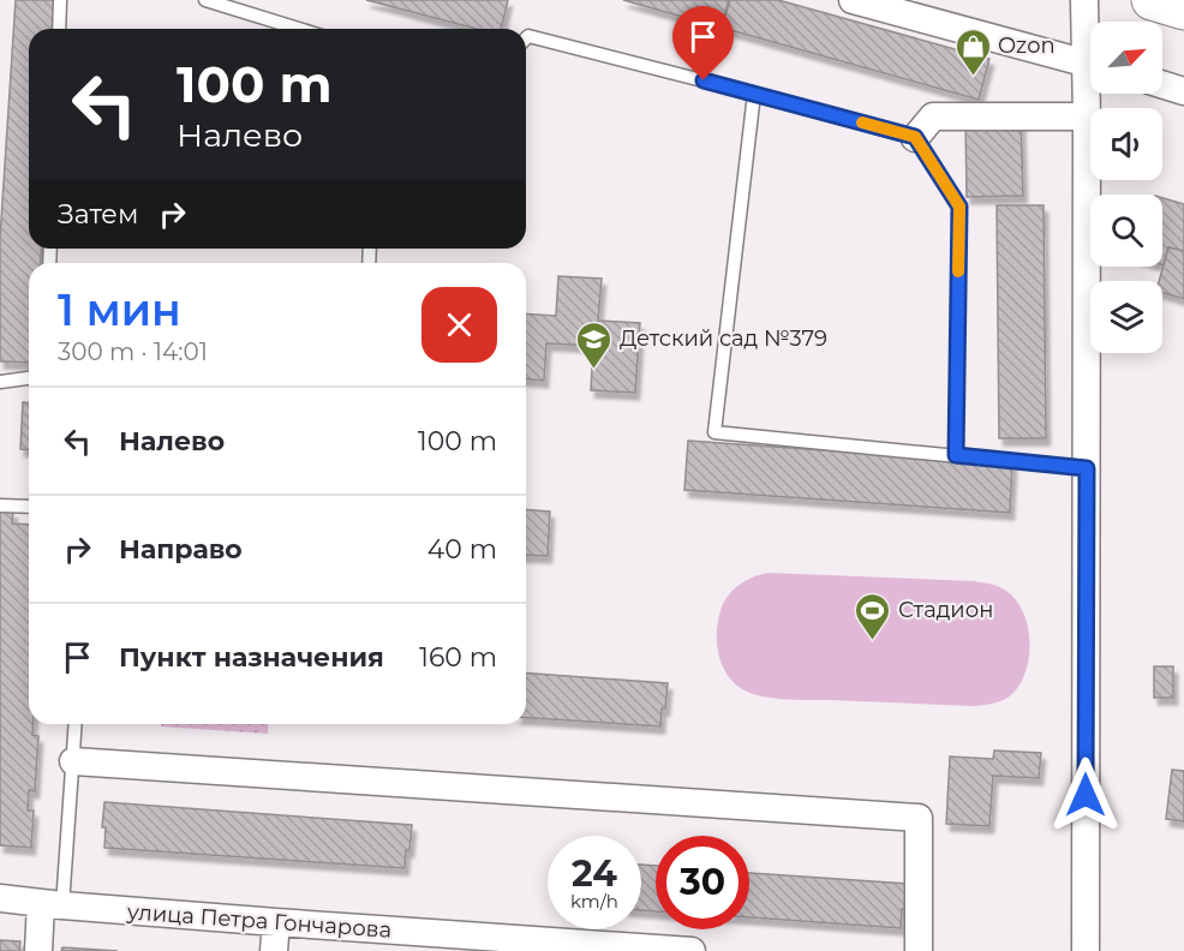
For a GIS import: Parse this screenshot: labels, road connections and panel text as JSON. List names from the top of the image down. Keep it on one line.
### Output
{"streets":{"street":["улица Петра Гончарова"]},"places":{"shop":["Ozon"],"school or university":["Детский сад №379"],"sports":["Стадион"]},"north":"top right","page":{"turn":["100 m","Налево"],"then":"Затем","heading":["1 мин","300 m · 14:01"],"list":[{"name":"Налево","value":"100 m"},{"name":"Направо","value":"40 m"},{"name":"Пункт назначения","value":"160 m"}],"speed":"24 km/h","limit":"30"}}
